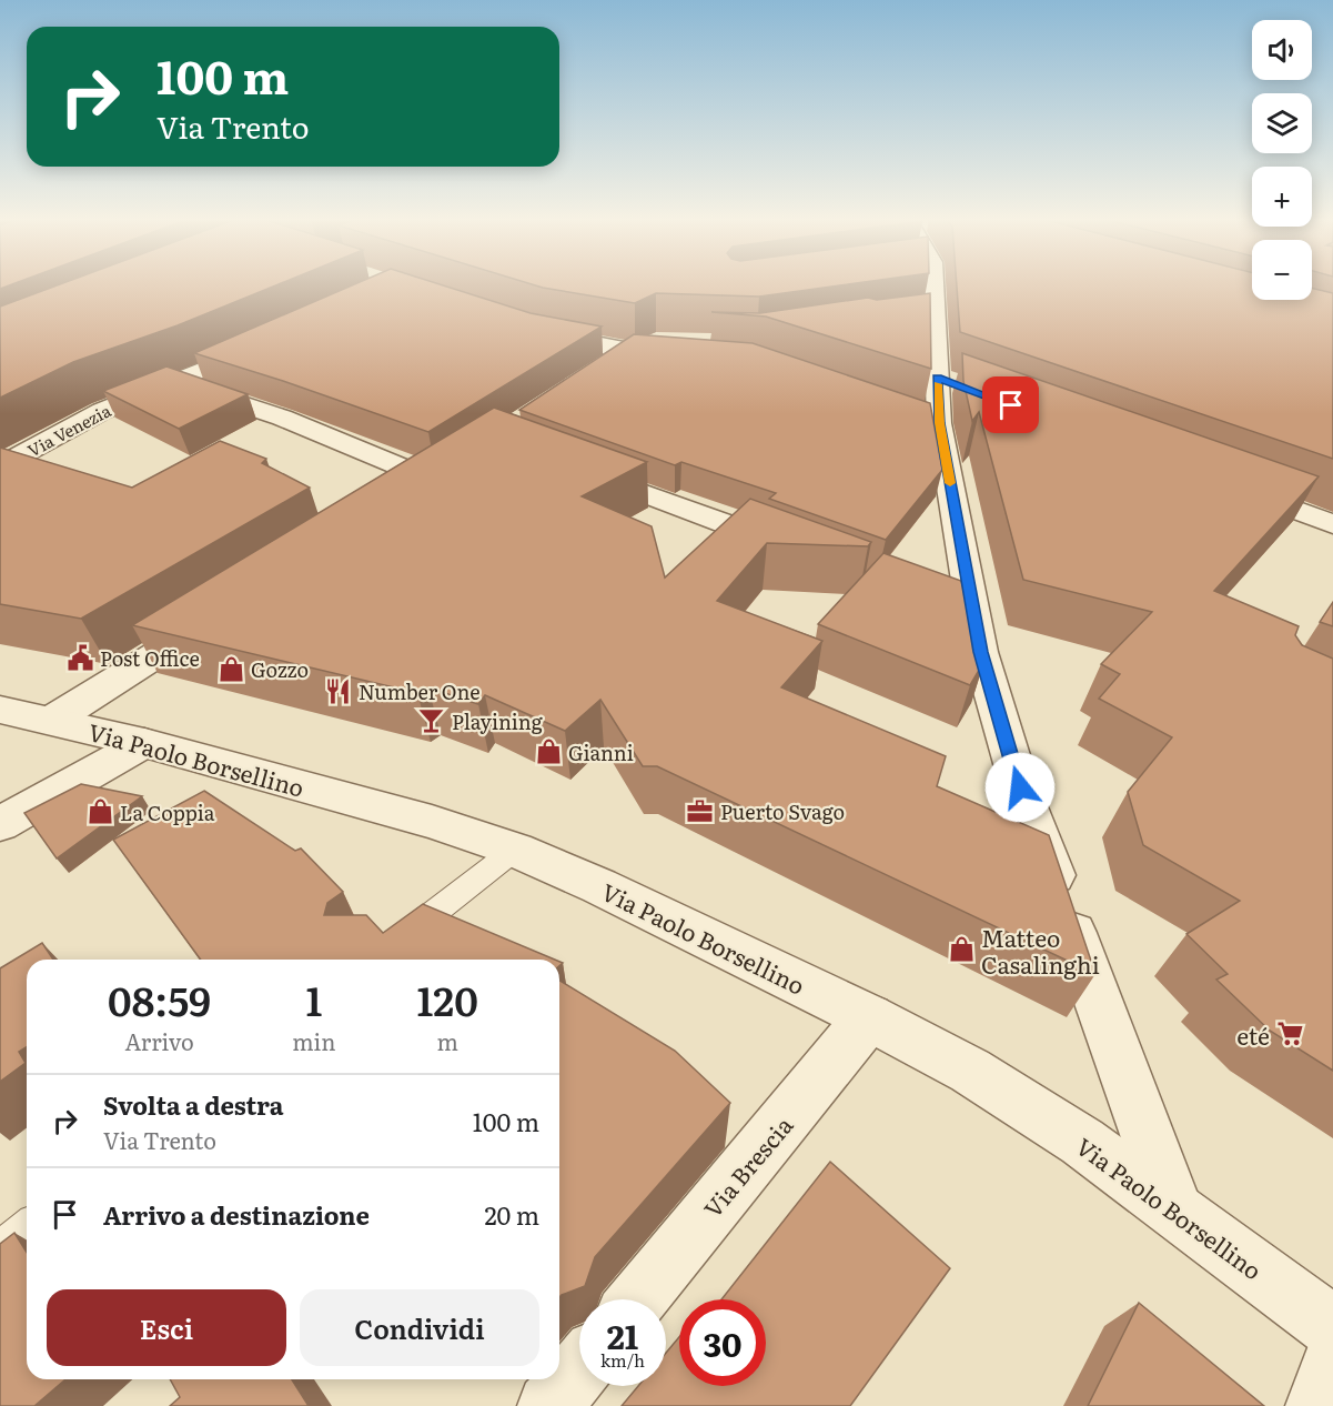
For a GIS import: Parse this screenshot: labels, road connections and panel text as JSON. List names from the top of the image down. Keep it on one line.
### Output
{"streets":{"street":["Via Venezia","Via Paolo Borsellino","Via Brescia"]},"crossings":[["Via Paolo Borsellino","Via Brescia"]],"places":{"public building":["Post Office"],"shop":["Gozzo","Gianni","La Coppia","Matteo Casalinghi"],"restaurant":["Number One"],"bar":["Playining"],"office":["Puerto Svago"],"supermarket":["eté"]},"page":{"map_buttons":["+","−"],"turn":["100 m","Via Trento"],"eta":["08:59","Arrivo","1","min","120","m"],"list":[{"name":"Svolta a destra","note":"Via Trento","value":"100 m"},{"name":"Arrivo a destinazione","value":"20 m"}],"buttons":["Esci","Condividi"],"speed":"21 km/h","limit":"30"}}
